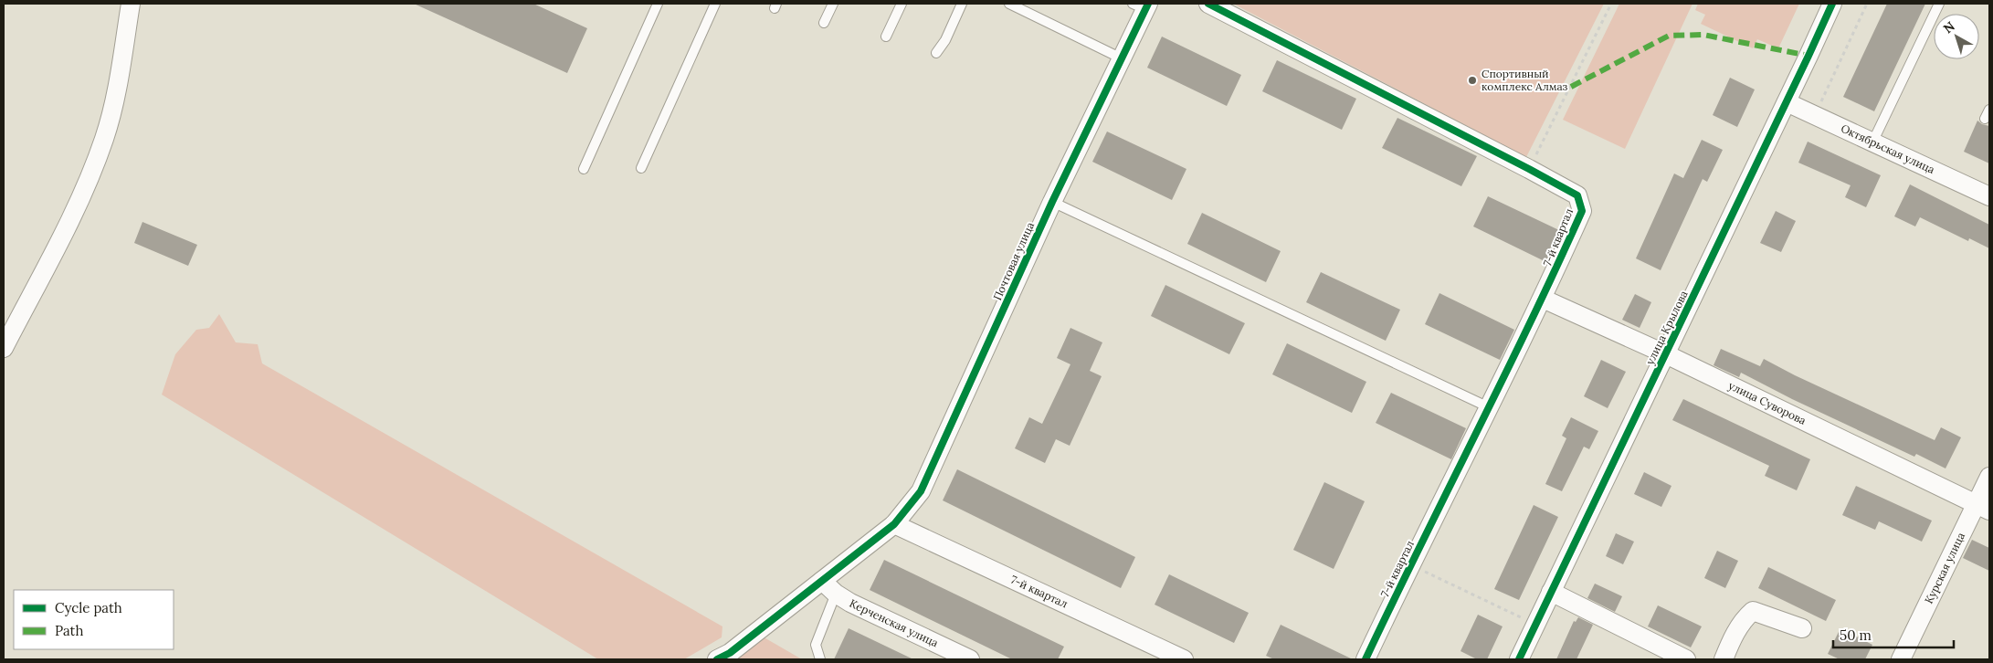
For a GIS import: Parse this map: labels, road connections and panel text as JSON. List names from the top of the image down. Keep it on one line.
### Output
{"streets":{"street":["Октябрьская улица","7-й квартал","Почтовая улица","улица Крылова","улица Суворова","Курская улица","Керченская улица"]},"crossings":[["Октябрьская улица","улица Крылова"],["7-й квартал","Почтовая улица"],["7-й квартал","улица Суворова"],["Почтовая улица","Керченская улица"],["улица Крылова","улица Суворова"],["улица Суворова","Курская улица"]],"places":["Спортивный комплекс Алмаз"],"legend":["Cycle path","Path"],"scale_bar":"50 m","north":"top left"}
